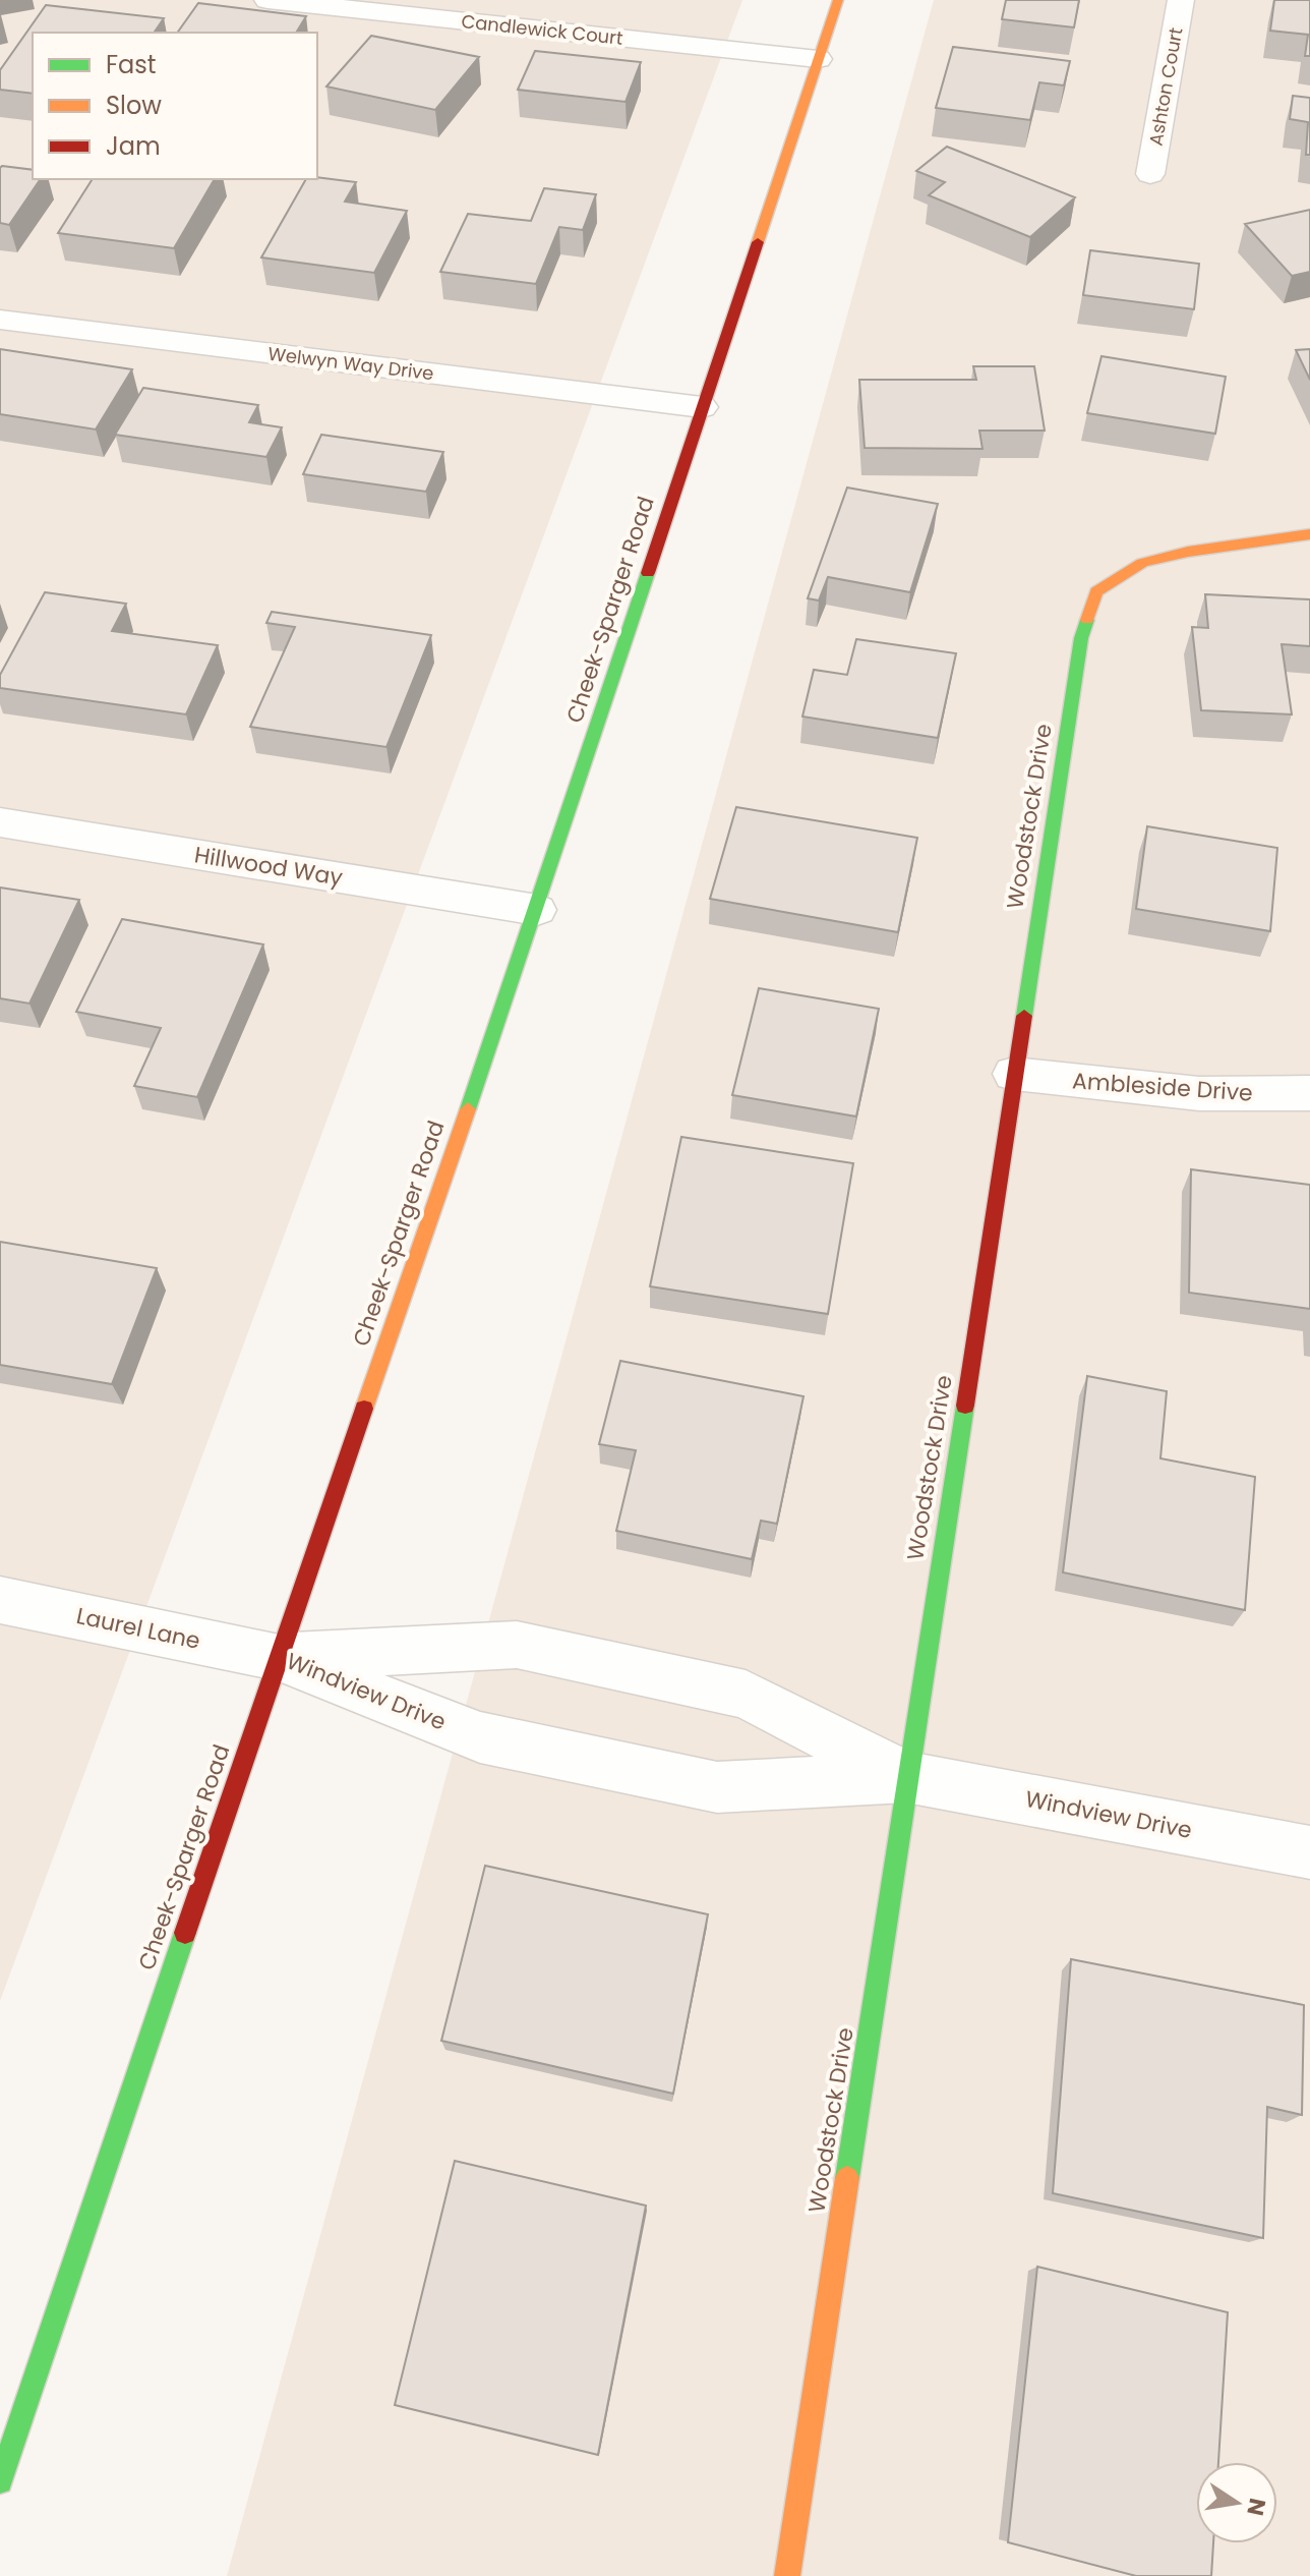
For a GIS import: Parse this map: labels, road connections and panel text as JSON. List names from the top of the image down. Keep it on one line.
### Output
{"streets":{"main road":["Cheek-Sparger Road","Woodstock Drive"],"street":["Candlewick Court","Ashton Court","Welwyn Way Drive","Hillwood Way","Ambleside Drive","Laurel Lane","Windview Drive"]},"crossings":[["Candlewick Court","Cheek-Sparger Road"],["Welwyn Way Drive","Cheek-Sparger Road"],["Cheek-Sparger Road","Hillwood Way"],["Cheek-Sparger Road","Laurel Lane"],["Cheek-Sparger Road","Windview Drive"],["Woodstock Drive","Ambleside Drive"],["Woodstock Drive","Windview Drive"],["Laurel Lane","Windview Drive"]],"legend":["Fast","Slow","Jam"],"north":"right"}
